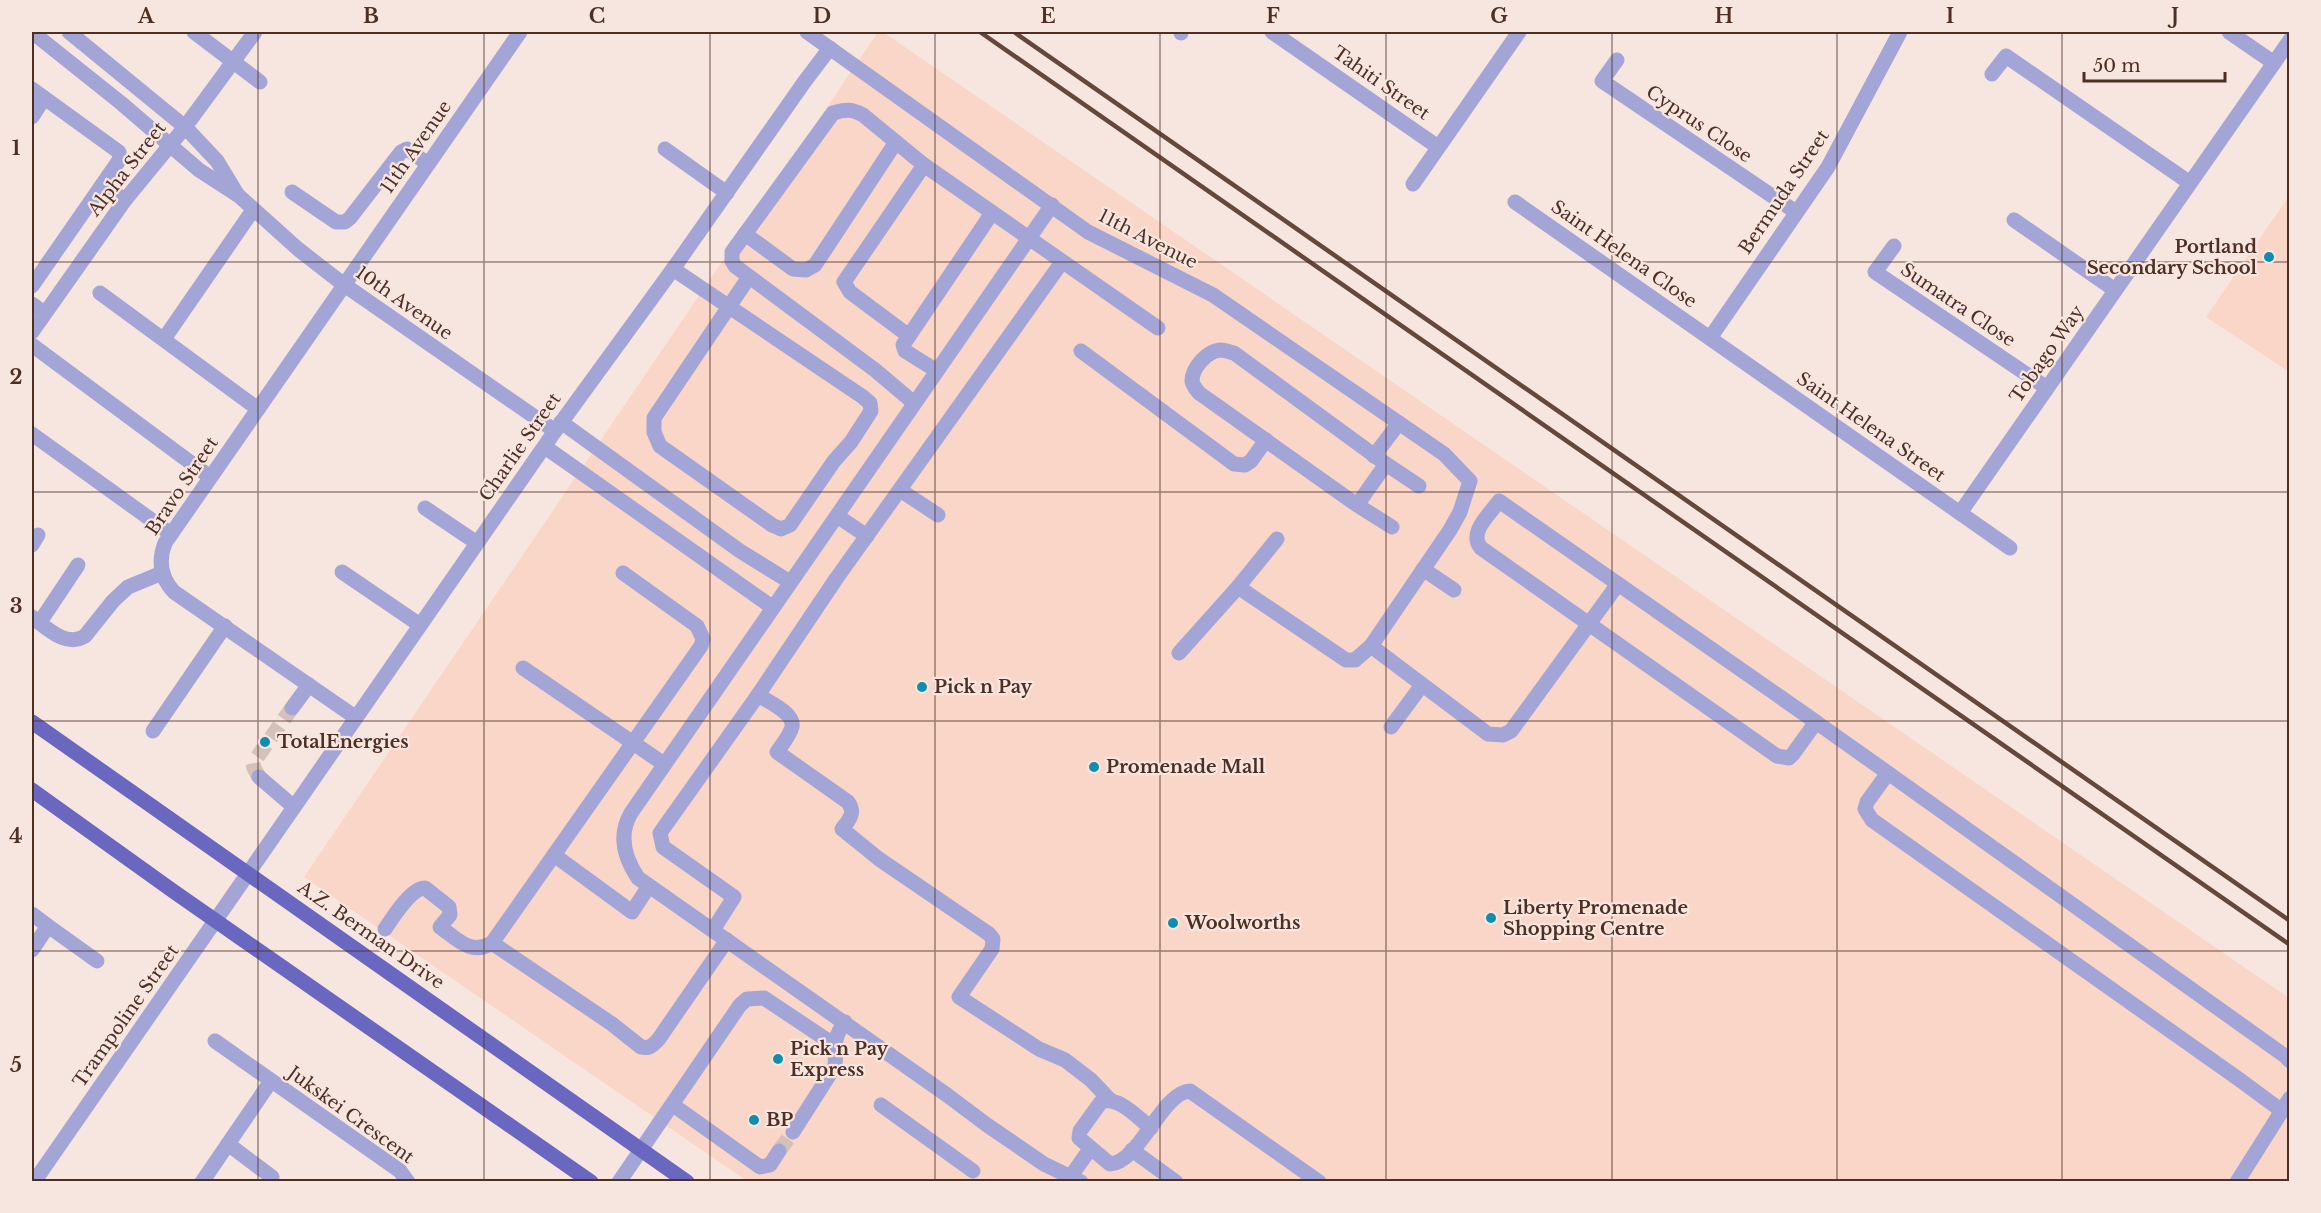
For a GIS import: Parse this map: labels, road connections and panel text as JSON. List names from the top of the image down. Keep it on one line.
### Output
{"streets":{"main road":["A.Z. Berman Drive"],"street":["Tahiti Street","Cyprus Close","11th Avenue","Alpha Street","Bermuda Street","Saint Helena Close","10th Avenue","Sumatra Close","Tobago Way","Saint Helena Street","Charlie Street","Bravo Street","Trampoline Street","Jukskei Crescent"]},"crossings":[["Cyprus Close","Bermuda Street"],["11th Avenue","10th Avenue"],["11th Avenue","Charlie Street"],["11th Avenue","Bravo Street"],["Alpha Street","10th Avenue"],["Bermuda Street","Saint Helena Close"],["Bermuda Street","Saint Helena Street"],["Saint Helena Close","Saint Helena Street"],["10th Avenue","Charlie Street"],["10th Avenue","Bravo Street"],["Sumatra Close","Tobago Way"],["Tobago Way","Saint Helena Street"],["Charlie Street","A.Z. Berman Drive"],["Charlie Street","Trampoline Street"],["A.Z. Berman Drive","Trampoline Street"]],"places":["Portland Secondary School","Pick n Pay","TotalEnergies","Promenade Mall","Liberty Promenade Shopping Centre","Woolworths","Pick n Pay Express","BP"],"scale_bar":"50 m","grid":{"columns":["A","B","C","D","E","F","G","H","I","J"],"rows":["1","2","3","4","5"]}}
